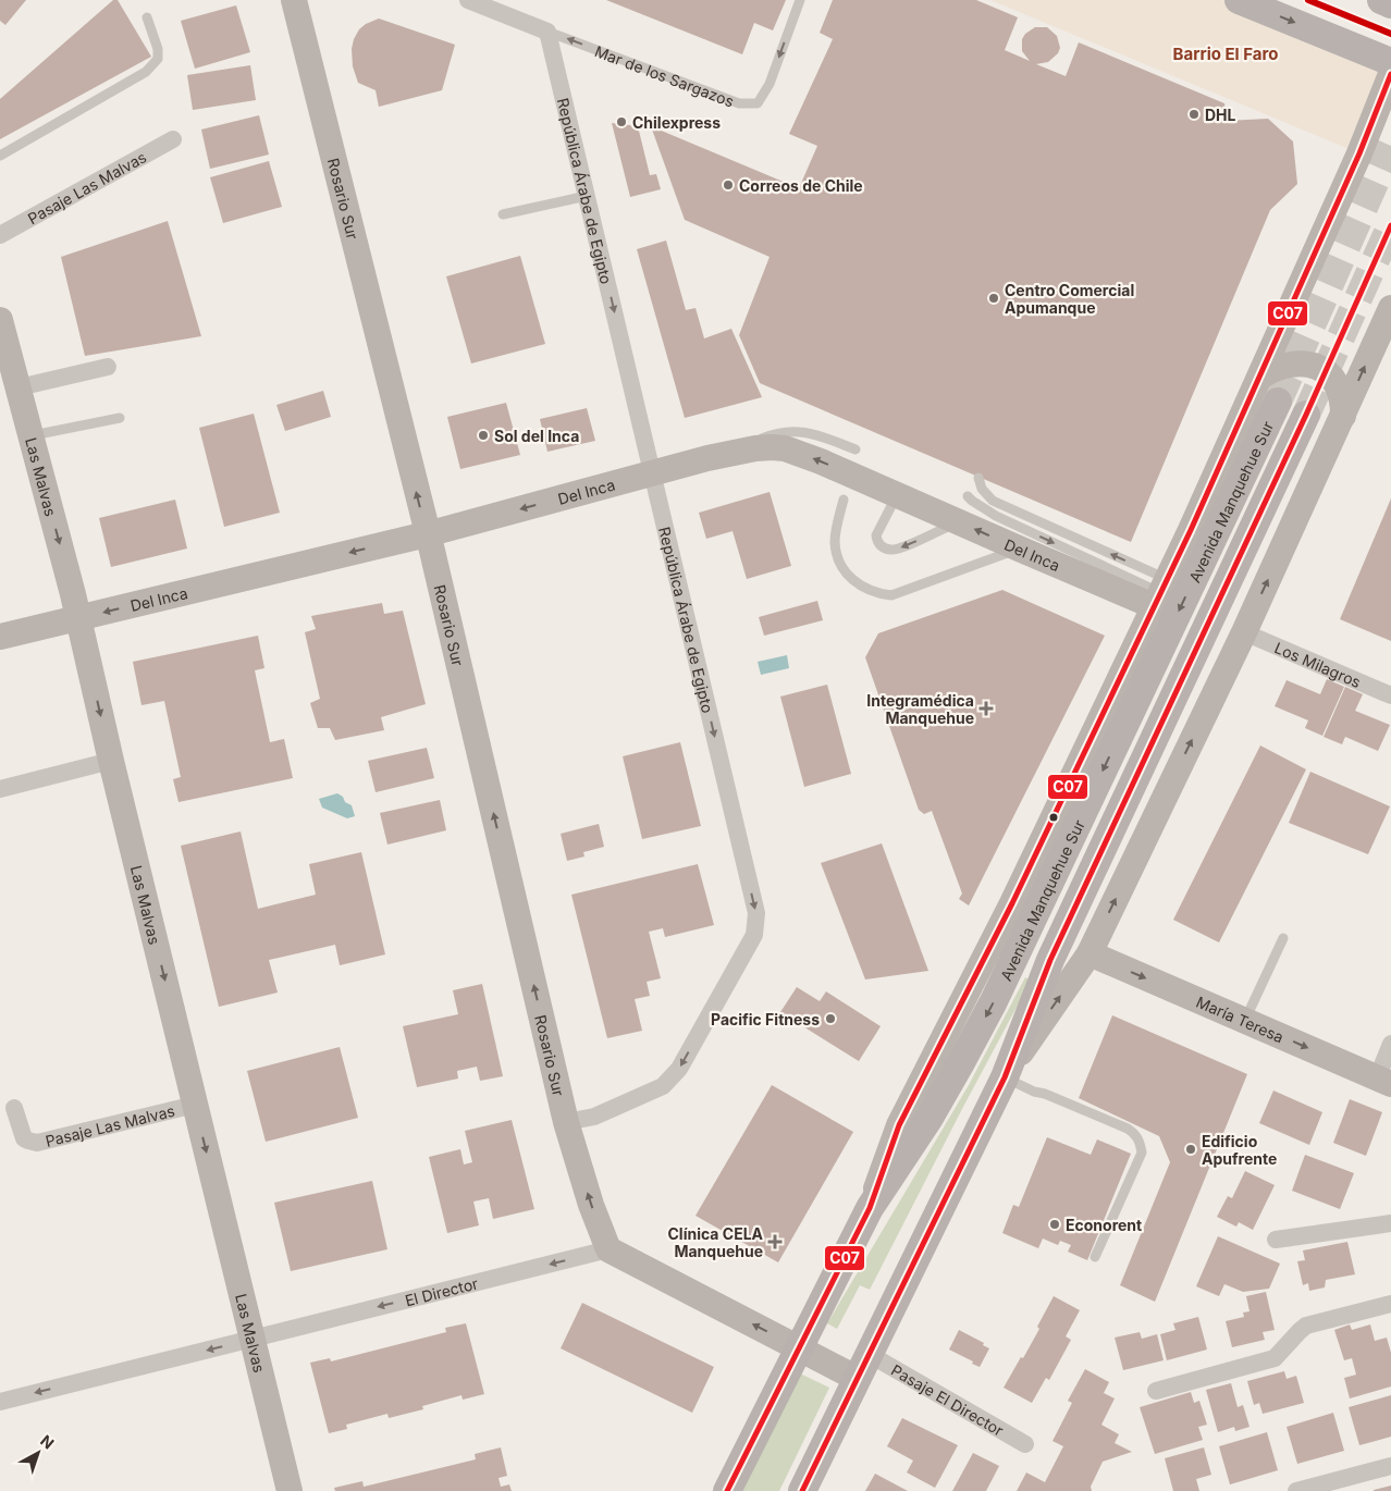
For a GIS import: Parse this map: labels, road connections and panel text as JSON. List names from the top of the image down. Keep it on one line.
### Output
{"streets":{"main road":["Avenida Manquehue Sur"],"street":["Mar de los Sargazos","Pasaje Las Malvas","República Árabe de Egipto","Rosario Sur","Las Malvas","Del Inca","Los Milagros","María Teresa","El Director","Pasaje El Director"]},"crossings":[["Mar de los Sargazos","República Árabe de Egipto"],["Pasaje Las Malvas","Las Malvas"],["República Árabe de Egipto","Rosario Sur"],["República Árabe de Egipto","Del Inca"],["Rosario Sur","Del Inca"],["Rosario Sur","El Director"],["Las Malvas","Del Inca"],["Las Malvas","El Director"],["Del Inca","Avenida Manquehue Sur"]],"one_way":["República Árabe de Egipto","Rosario Sur","Las Malvas","Del Inca","María Teresa","El Director"],"districts":["Barrio El Faro"],"places":{"other":["DHL","Chilexpress","Correos de Chile","Centro Comercial Apumanque","Sol del Inca","Pacific Fitness","Edificio Apufrente","Econorent"],"health":["Integramédica Manquehue","Clínica CELA Manquehue"]},"lines":["transit line C07"],"north":"top right"}
